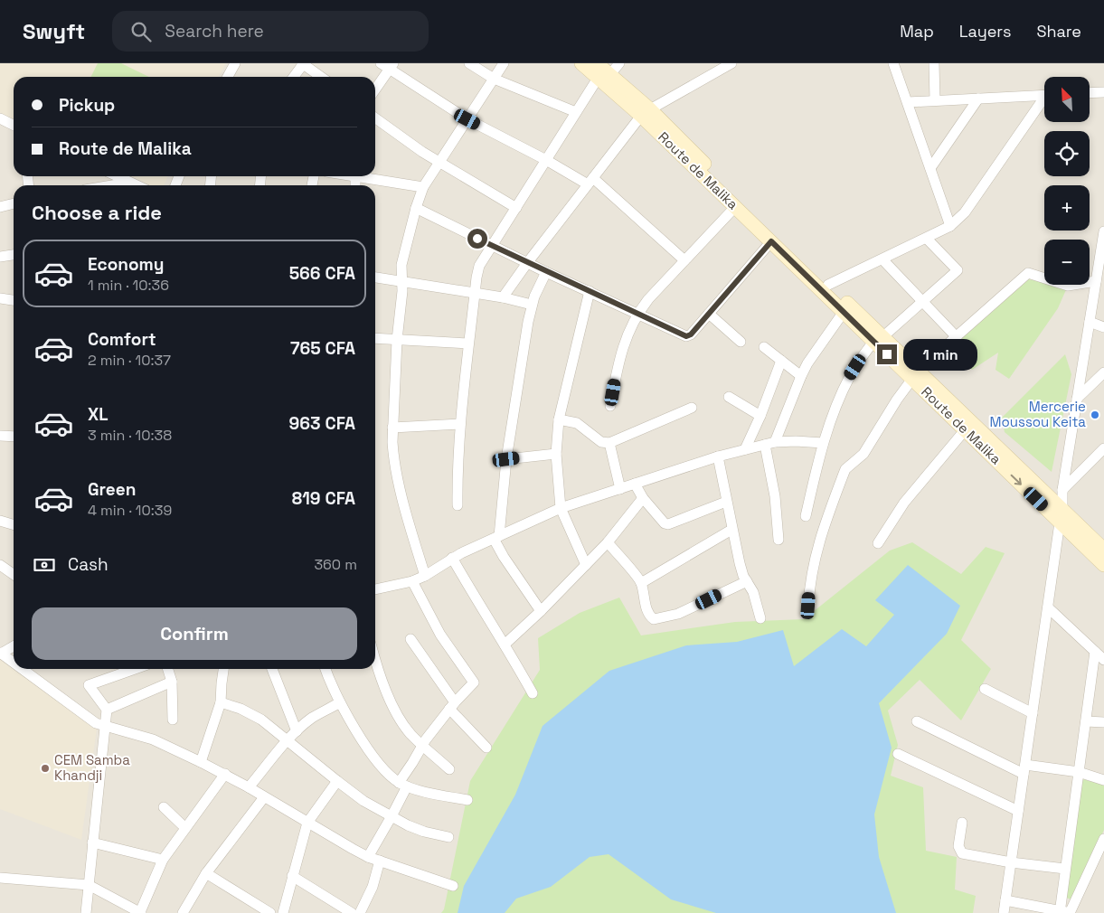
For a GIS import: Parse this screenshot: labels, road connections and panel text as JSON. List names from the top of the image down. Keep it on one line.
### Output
{"streets":{"main road":["Route de Malika"]},"places":["Mercerie Moussou Keita","CEM Samba Khandji"],"north":"top left","page":{"header":"Swyft","search":"Search here","nav":["Map","Layers","Share"],"map_buttons":["+","−"],"banner":["Pickup","Route de Malika"],"heading":"Choose a ride","list":[{"name":"Economy","note":"1 min · 10:36","value":"566 CFA"},{"name":"Comfort","note":"2 min · 10:37","value":"765 CFA"},{"name":"XL","note":"3 min · 10:38","value":"963 CFA"},{"name":"Green","note":"4 min · 10:39","value":"819 CFA"}],"bubble":"1 min","pay":["Cash","360 m"],"buttons":"Confirm"}}
